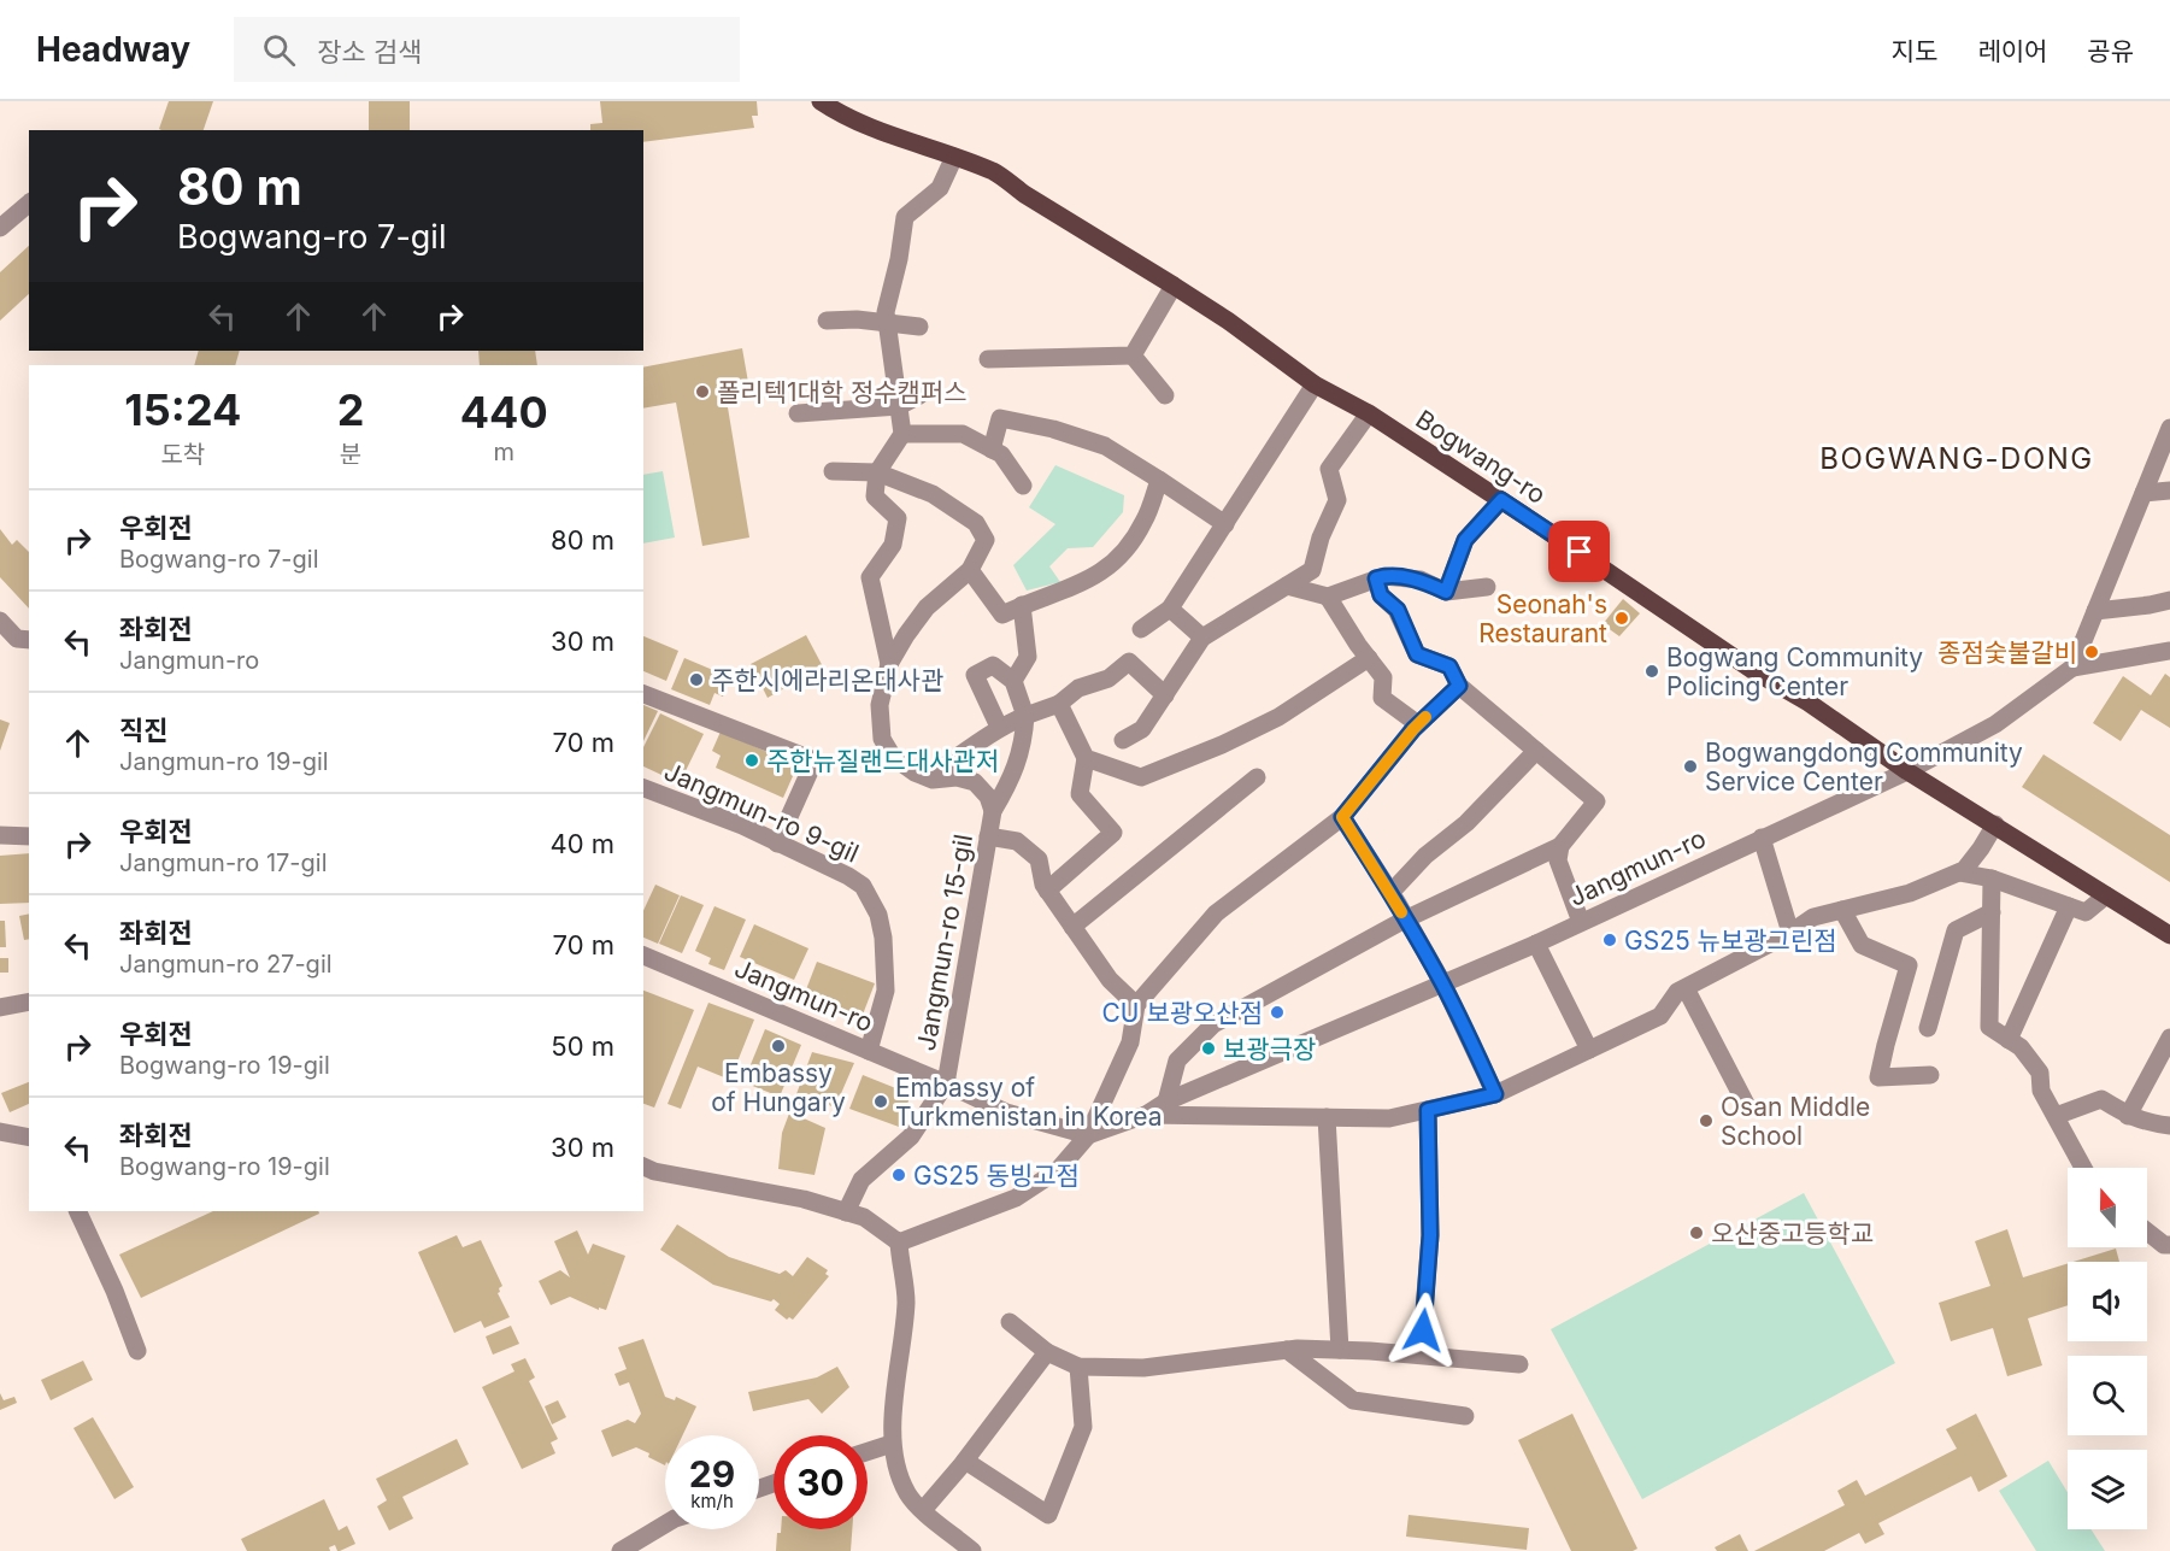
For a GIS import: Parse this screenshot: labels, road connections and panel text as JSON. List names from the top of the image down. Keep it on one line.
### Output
{"streets":{"main road":["Bogwang-ro"],"street":["Jangmun-ro 9-gil","Jangmun-ro","Jangmun-ro 15-gil"]},"crossings":[["Bogwang-ro","Jangmun-ro"],["Jangmun-ro 9-gil","Jangmun-ro"],["Jangmun-ro","Jangmun-ro 15-gil"]],"districts":["BOGWANG-DONG"],"places":["폴리텍1대학 정수캠퍼스","Seonah's Restaurant","종점숯불갈비","Bogwang Community Policing Center","주한시에라리온대사관","주한뉴질랜드대사관저","Bogwangdong Community Service Center","GS25 뉴보광그린점","CU 보광오산점","Embassy of Hungary","보광극장","Embassy of Turkmenistan in Korea","Osan Middle School","GS25 동빙고점","오산중고등학교"],"north":"top","page":{"header":"Headway","search":"장소 검색","nav":["지도","레이어","공유"],"turn":["80 m","Bogwang-ro 7-gil"],"eta":["15:24","도착","2","분","440","m"],"list":[{"name":"우회전","note":"Bogwang-ro 7-gil","value":"80 m"},{"name":"좌회전","note":"Jangmun-ro","value":"30 m"},{"name":"직진","note":"Jangmun-ro 19-gil","value":"70 m"},{"name":"우회전","note":"Jangmun-ro 17-gil","value":"40 m"},{"name":"좌회전","note":"Jangmun-ro 27-gil","value":"70 m"},{"name":"우회전","note":"Bogwang-ro 19-gil","value":"50 m"},{"name":"좌회전","note":"Bogwang-ro 19-gil","value":"30 m"}],"speed":"29 km/h","limit":"30"}}
